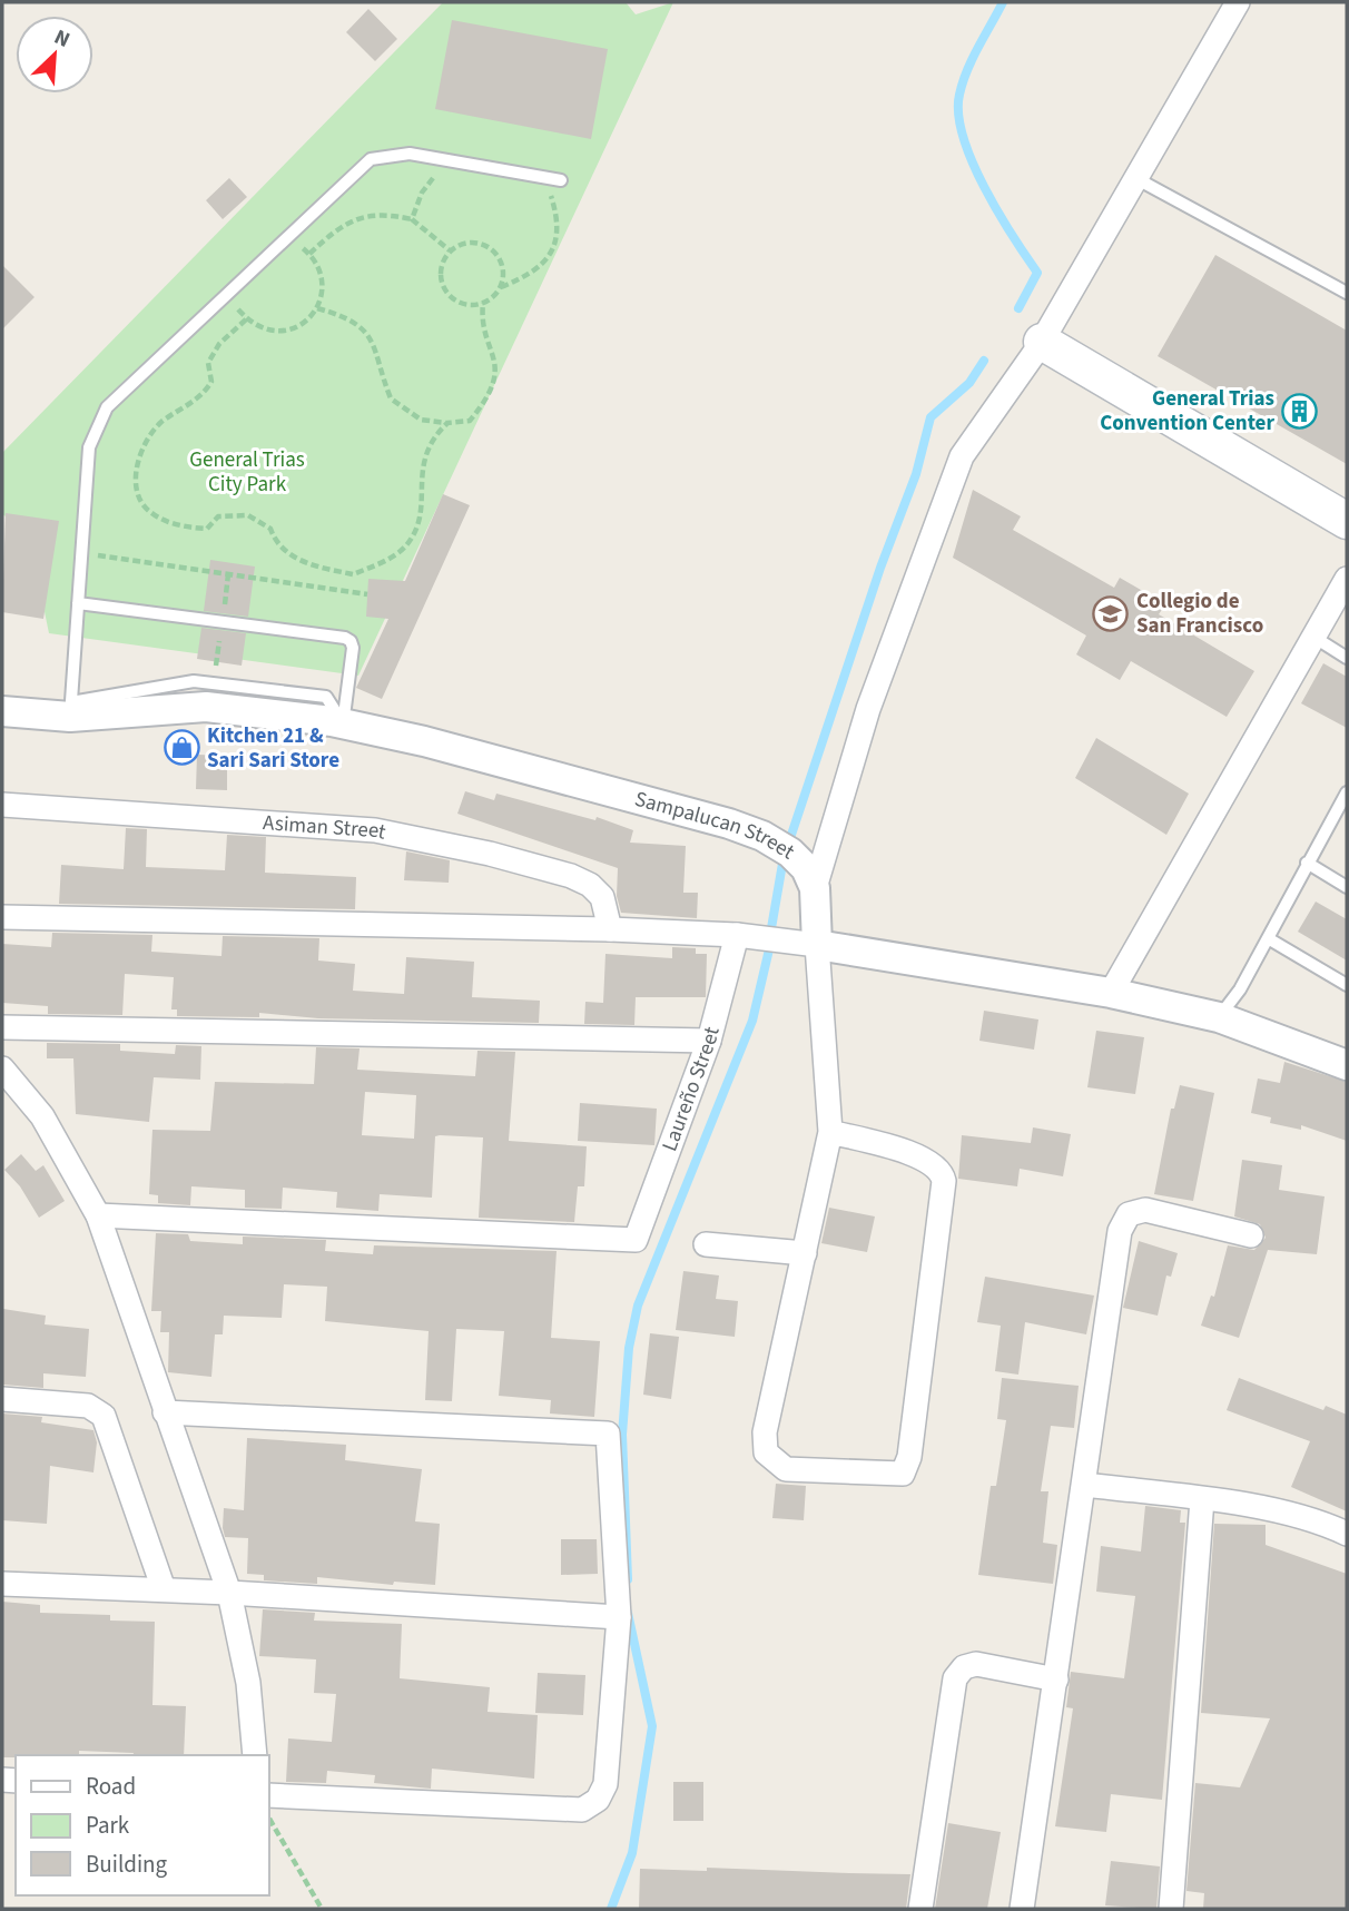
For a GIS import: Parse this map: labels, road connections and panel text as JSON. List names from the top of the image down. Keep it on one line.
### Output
{"streets":{"street":["Asiman Street","Sampalucan Street","Laureño Street"]},"parks":["General Trias City Park"],"places":{"building":["General Trias Convention Center"],"school or university":["Collegio de San Francisco"],"shop":["Kitchen 21 & Sari Sari Store"]},"legend":["Road","Park","Building"],"north":"top right"}
